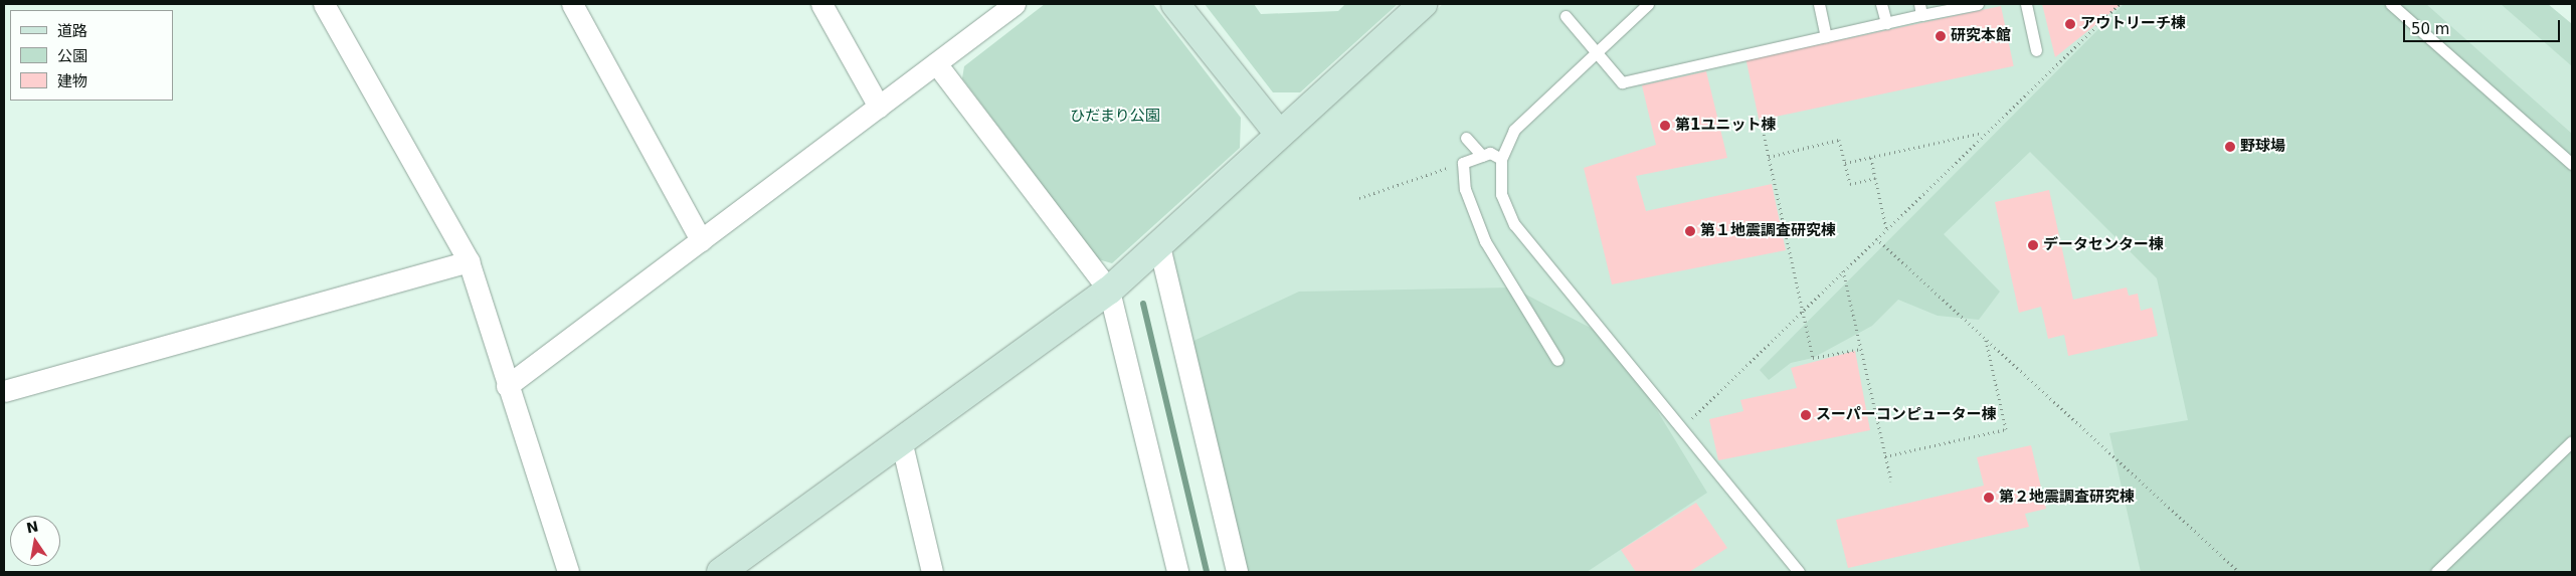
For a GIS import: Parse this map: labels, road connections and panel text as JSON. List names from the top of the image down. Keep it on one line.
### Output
{"parks":["ひだまり公園"],"places":["アウトリーチ棟","研究本館","第1ユニット棟","野球場","第１地震調査研究棟","データセンター棟","スーパーコンピューター棟","第２地震調査研究棟"],"legend":["道路","公園","建物"],"scale_bar":"50 m","north":"top"}
